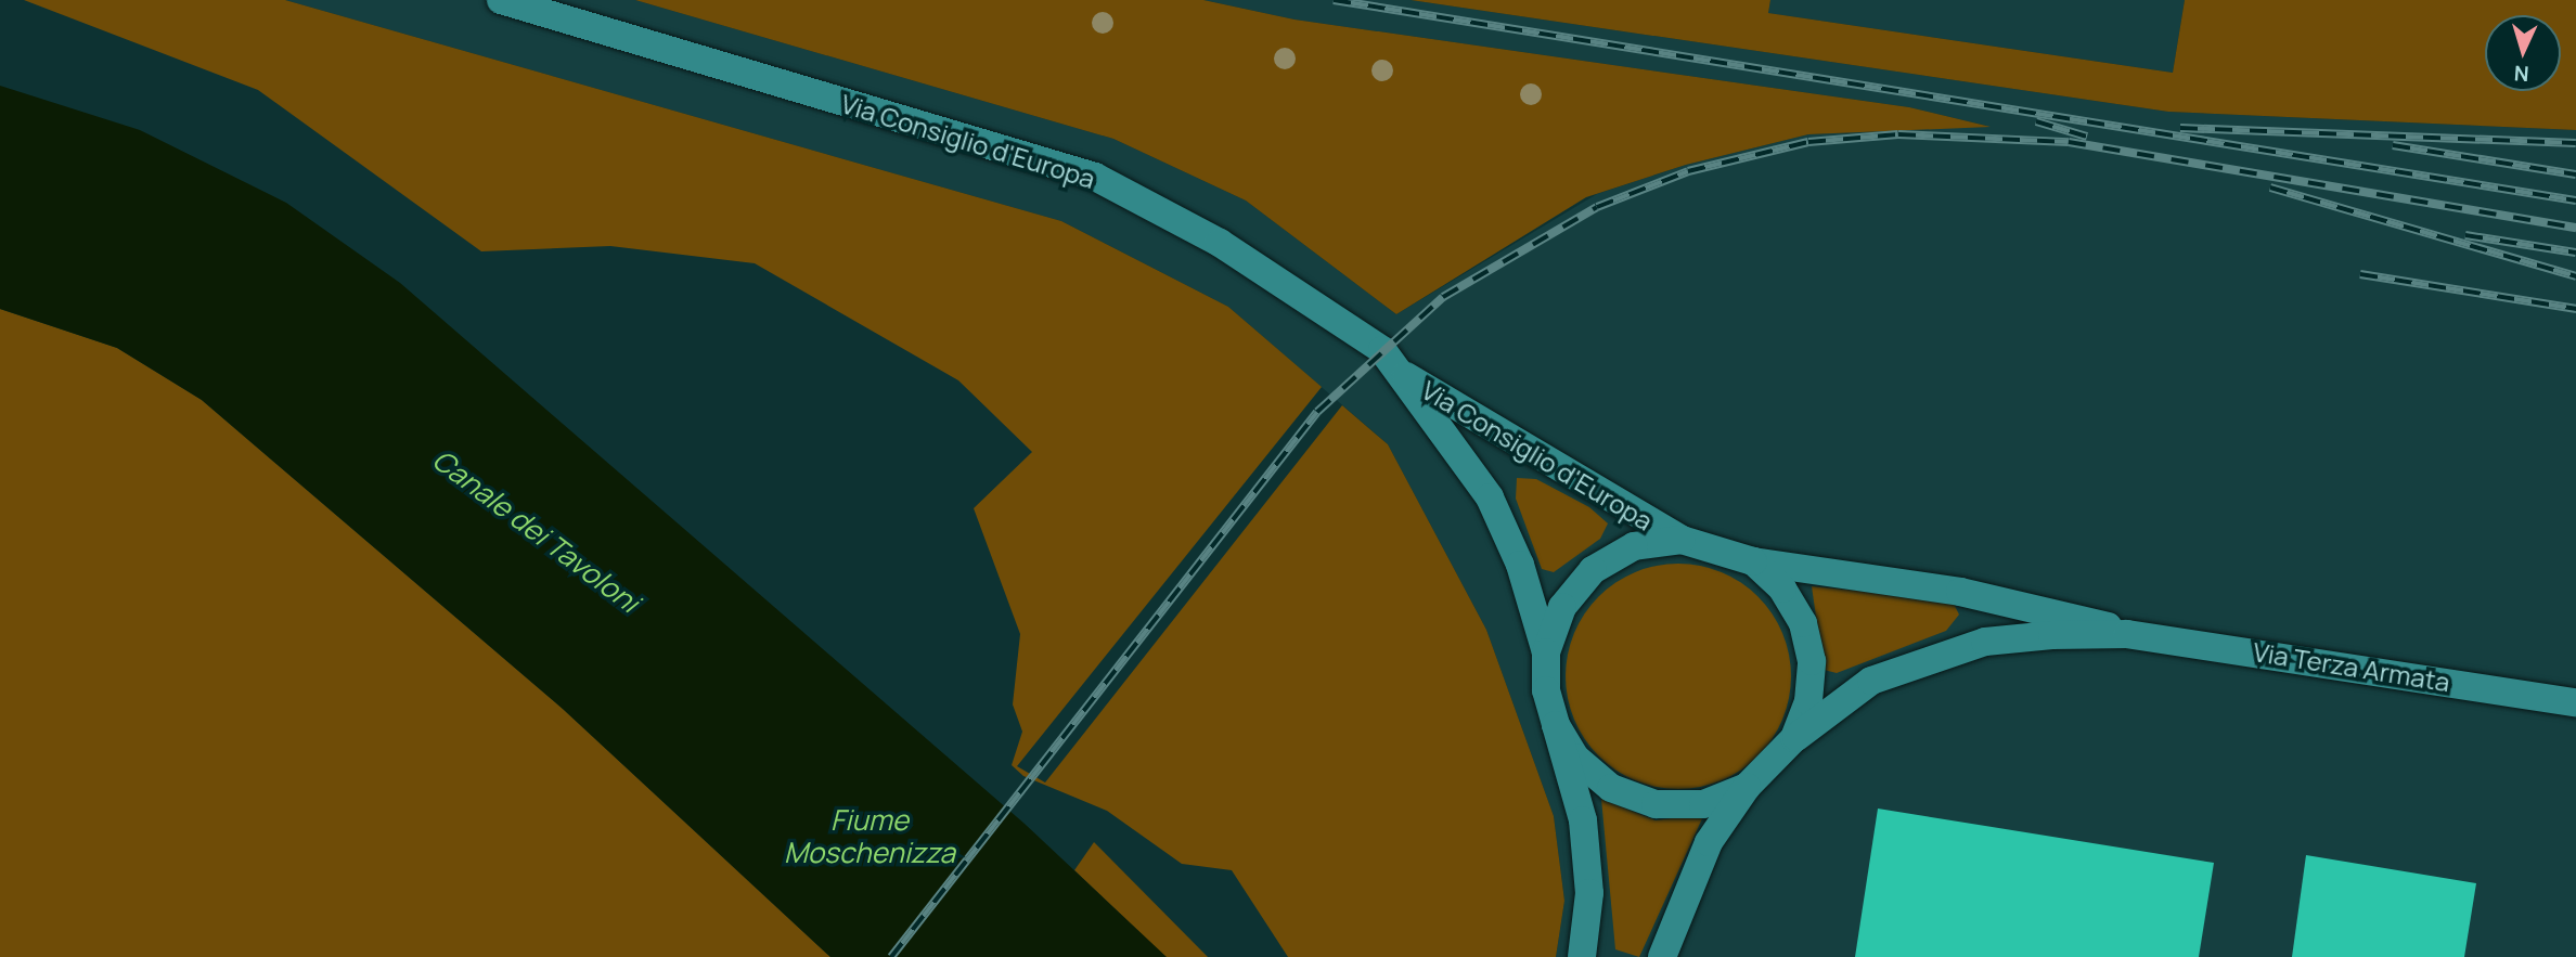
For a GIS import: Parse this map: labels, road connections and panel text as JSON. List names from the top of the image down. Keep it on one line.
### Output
{"streets":{"street":["Via Consiglio d'Europa","Via Terza Armata"]},"crossings":[["Via Consiglio d'Europa","Via Terza Armata"]],"water":["Canale dei Tavoloni","Fiume Moschenizza"],"north":"bottom"}
